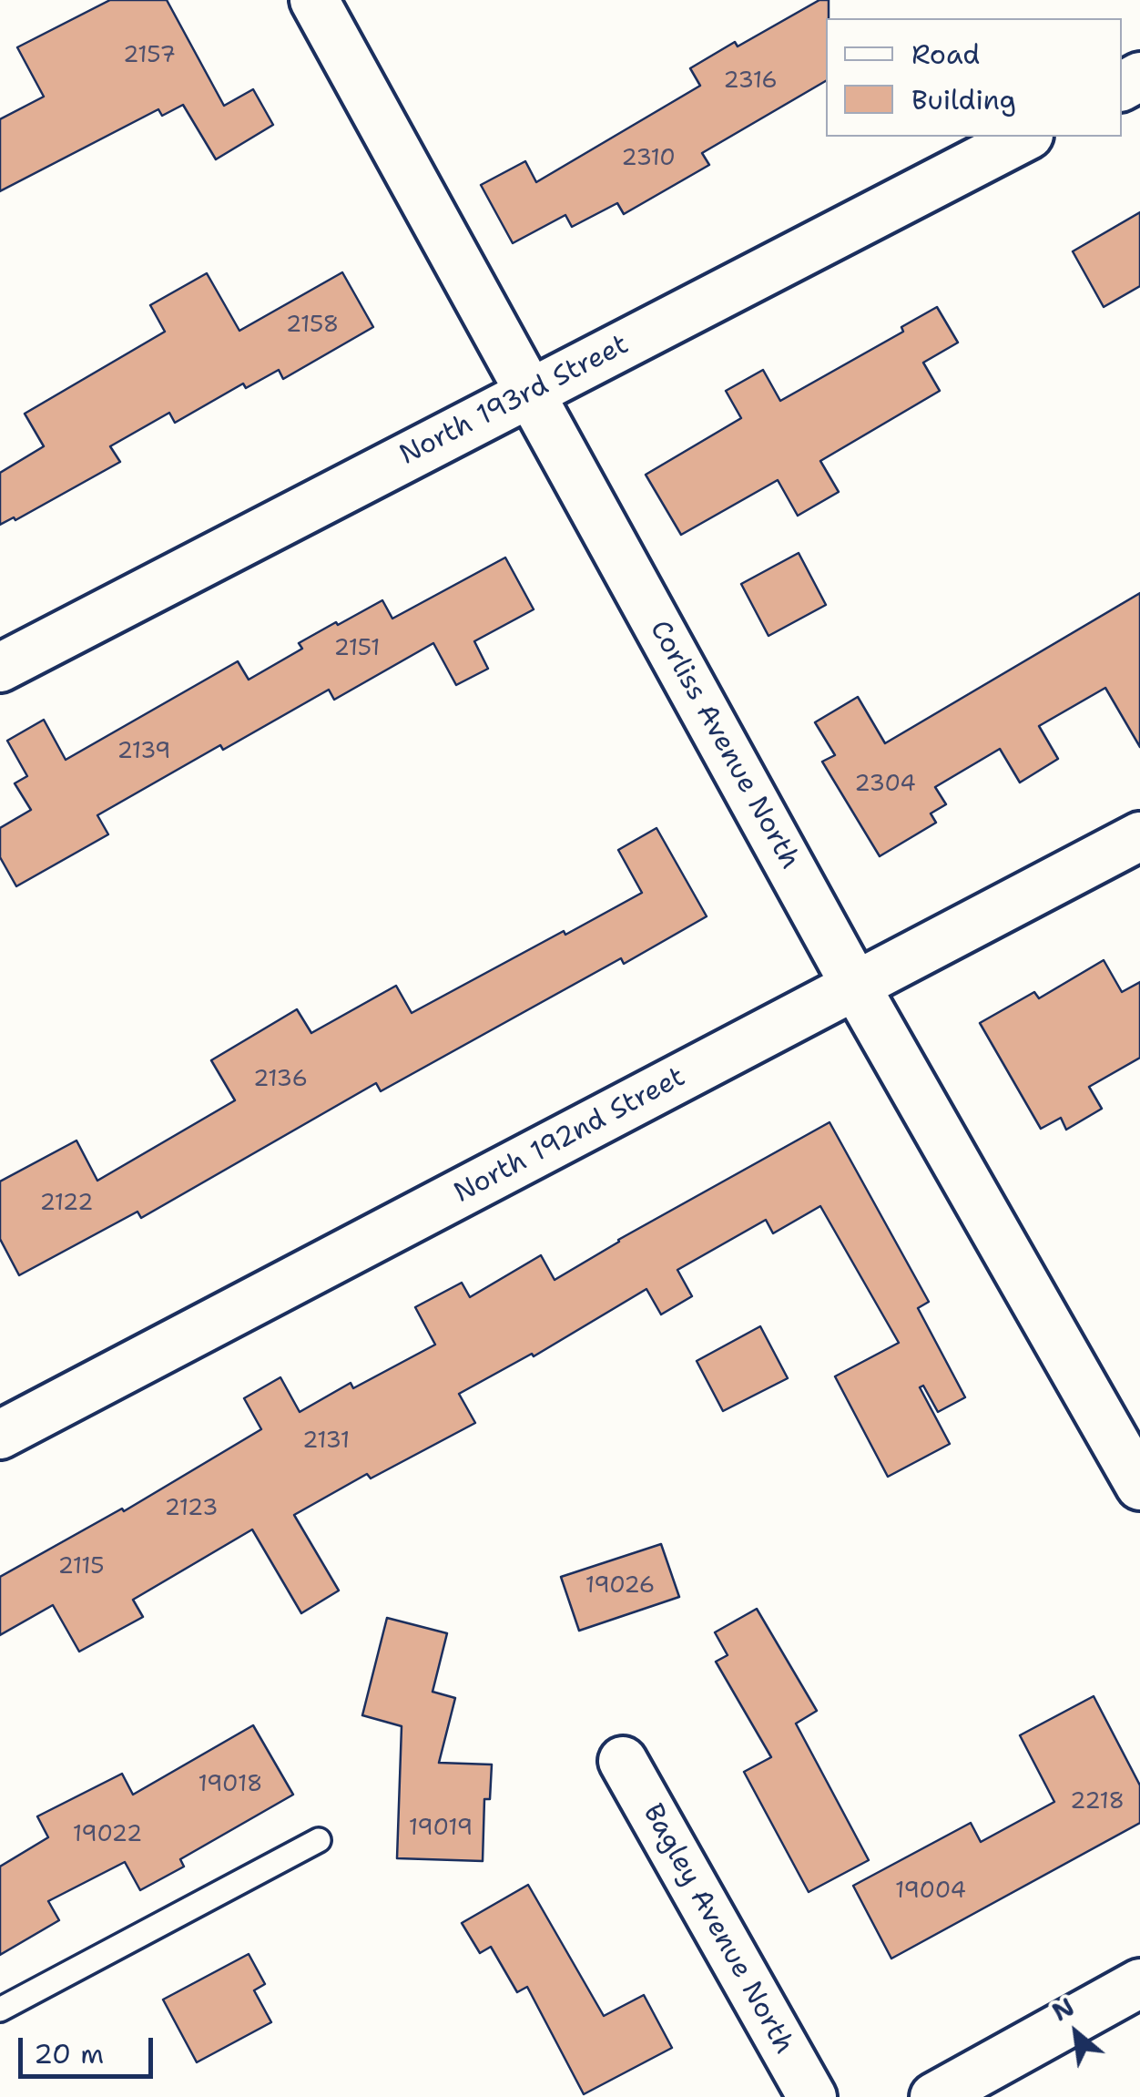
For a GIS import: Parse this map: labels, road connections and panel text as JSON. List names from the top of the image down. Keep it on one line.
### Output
{"streets":{"street":["North 193rd Street","Corliss Avenue North","North 192nd Street","Bagley Avenue North"]},"crossings":[["North 193rd Street","Corliss Avenue North"],["Corliss Avenue North","North 192nd Street"]],"house_numbers":["2157","2316","2310","2158","2151","2139","2304","2136","2122","2131","2123","2115","19026","19018","2218","19019","19022","19004"],"legend":["Road","Building"],"scale_bar":"20 m","north":"top left"}
